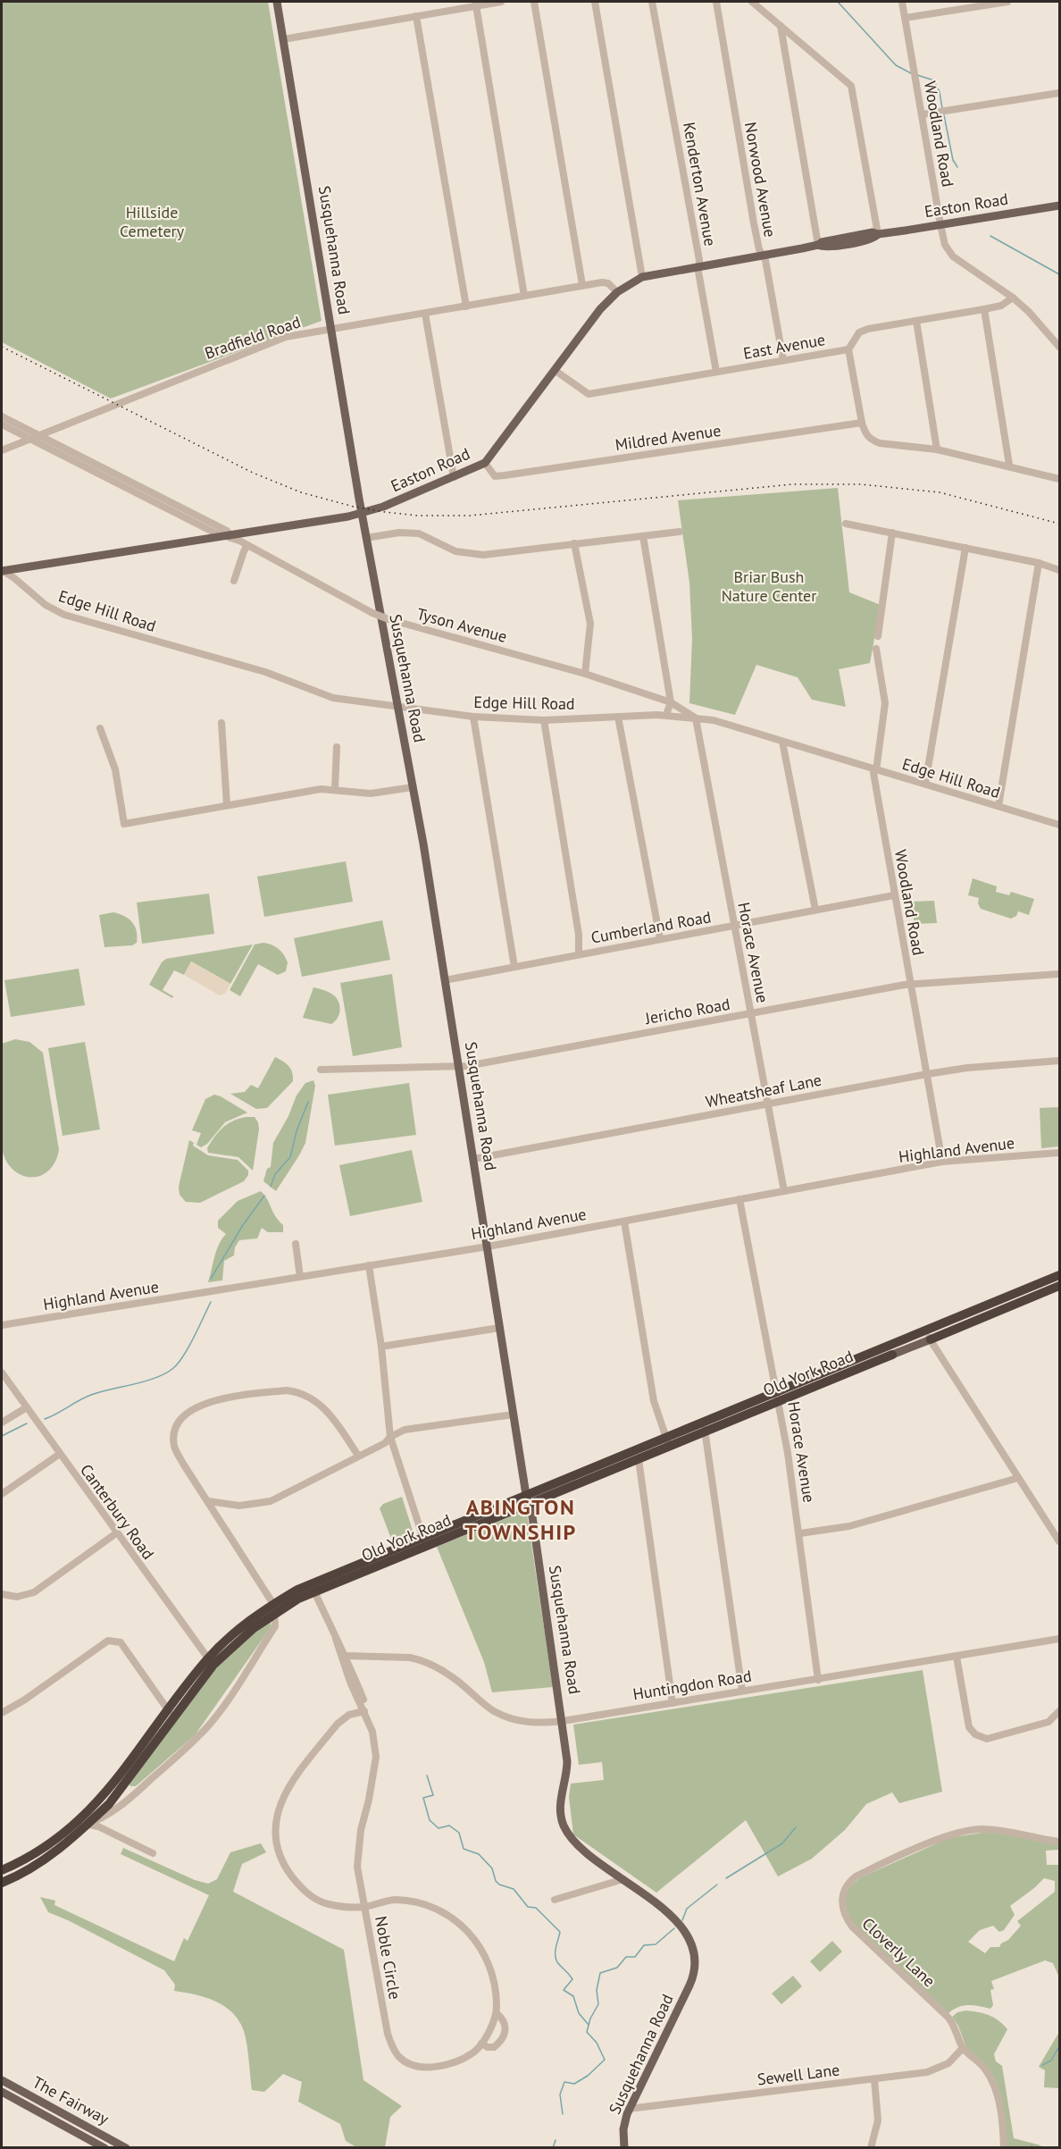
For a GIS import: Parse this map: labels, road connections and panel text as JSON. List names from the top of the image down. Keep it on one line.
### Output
{"streets":{"highway":["Old York Road"],"main road":["Easton Road","Susquehanna Road","The Fairway"],"street":["Woodland Road","Norwood Avenue","Kenderton Avenue","Bradfield Road","East Avenue","Mildred Avenue","Edge Hill Road","Tyson Avenue","Cumberland Road","Horace Avenue","Jericho Road","Wheatsheaf Lane","Highland Avenue","Canterbury Road","Huntingdon Road","Cloverly Lane","Noble Circle","Sewell Lane"]},"crossings":[["Woodland Road","Easton Road"],["Woodland Road","East Avenue"],["Woodland Road","Edge Hill Road"],["Woodland Road","Cumberland Road"],["Woodland Road","Jericho Road"],["Woodland Road","Wheatsheaf Lane"],["Woodland Road","Highland Avenue"],["Norwood Avenue","Easton Road"],["Norwood Avenue","East Avenue"],["Kenderton Avenue","Easton Road"],["Kenderton Avenue","East Avenue"],["Easton Road","Susquehanna Road"],["Easton Road","Bradfield Road"],["Easton Road","East Avenue"],["Easton Road","Mildred Avenue"],["Easton Road","Edge Hill Road"],["Easton Road","Tyson Avenue"],["Susquehanna Road","Bradfield Road"],["Susquehanna Road","Edge Hill Road"],["Susquehanna Road","Cumberland Road"],["Susquehanna Road","Jericho Road"],["Susquehanna Road","Wheatsheaf Lane"],["Susquehanna Road","Highland Avenue"],["Susquehanna Road","Old York Road"],["Susquehanna Road","Huntingdon Road"],["Susquehanna Road","Sewell Lane"],["Bradfield Road","Tyson Avenue"],["Edge Hill Road","Tyson Avenue"],["Edge Hill Road","Horace Avenue"],["Tyson Avenue","Horace Avenue"],["Cumberland Road","Horace Avenue"],["Horace Avenue","Jericho Road"],["Horace Avenue","Wheatsheaf Lane"],["Horace Avenue","Highland Avenue"],["Horace Avenue","Old York Road"],["Horace Avenue","Huntingdon Road"],["Old York Road","Canterbury Road"],["Cloverly Lane","Sewell Lane"]],"districts":["ABINGTON TOWNSHIP"],"parks":["Hillside Cemetery","Briar Bush Nature Center"]}
